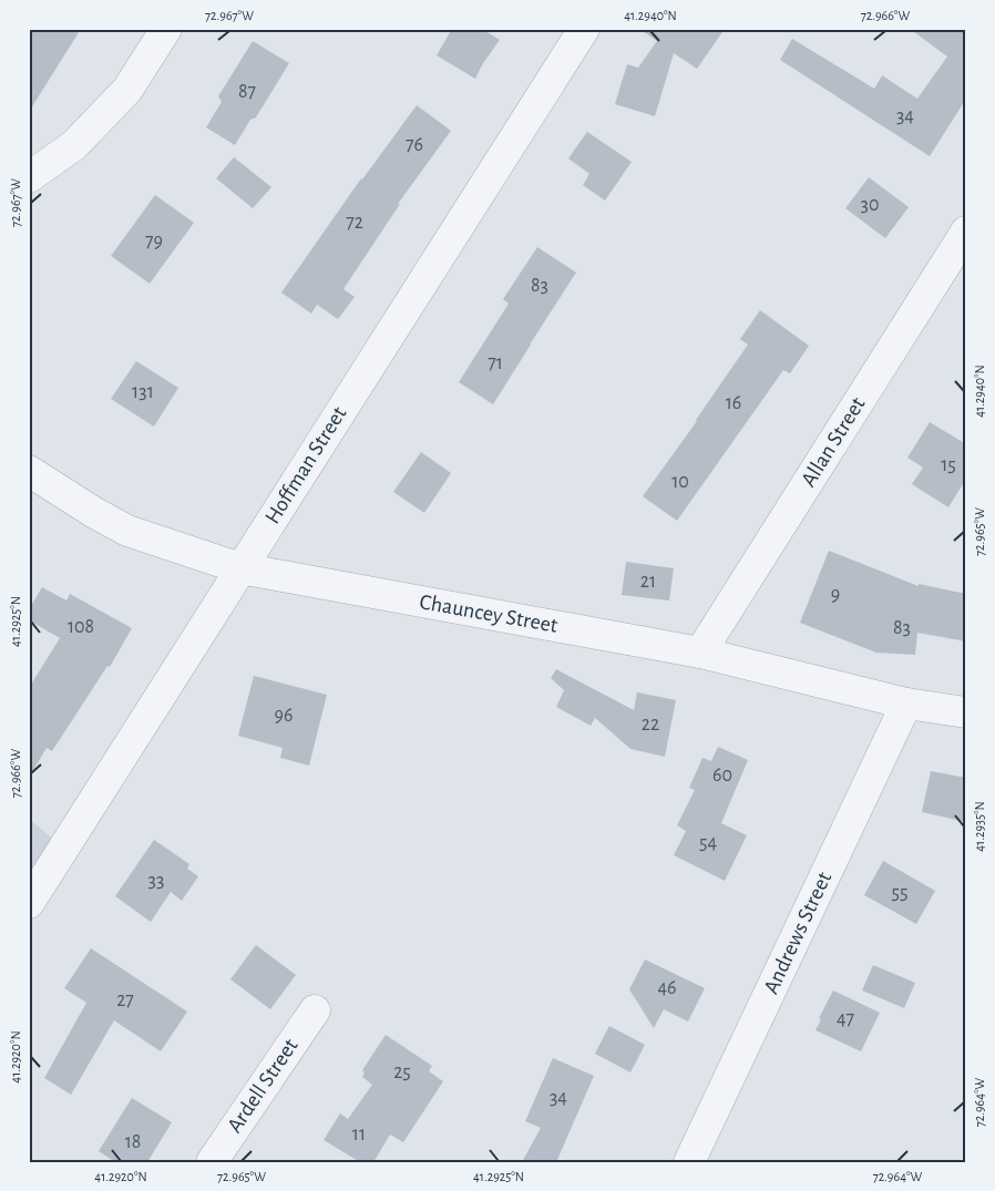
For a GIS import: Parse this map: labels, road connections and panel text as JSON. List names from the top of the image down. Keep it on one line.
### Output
{"streets":{"street":["Allan Street","Hoffman Street","Chauncey Street","Andrews Street","Ardell Street"]},"crossings":[["Allan Street","Chauncey Street"],["Hoffman Street","Chauncey Street"],["Chauncey Street","Andrews Street"]],"house_numbers":["87","34","76","30","72","79","83","71","131","16","15","10","21","9","108","83","96","22","60","54","33","55","46","27","47","25","34","11","18"],"coordinates":["72.967°W","41.2940°N","72.966°W","72.965°W","41.2925°N","41.2935°N","41.2920°N","72.964°W"]}
